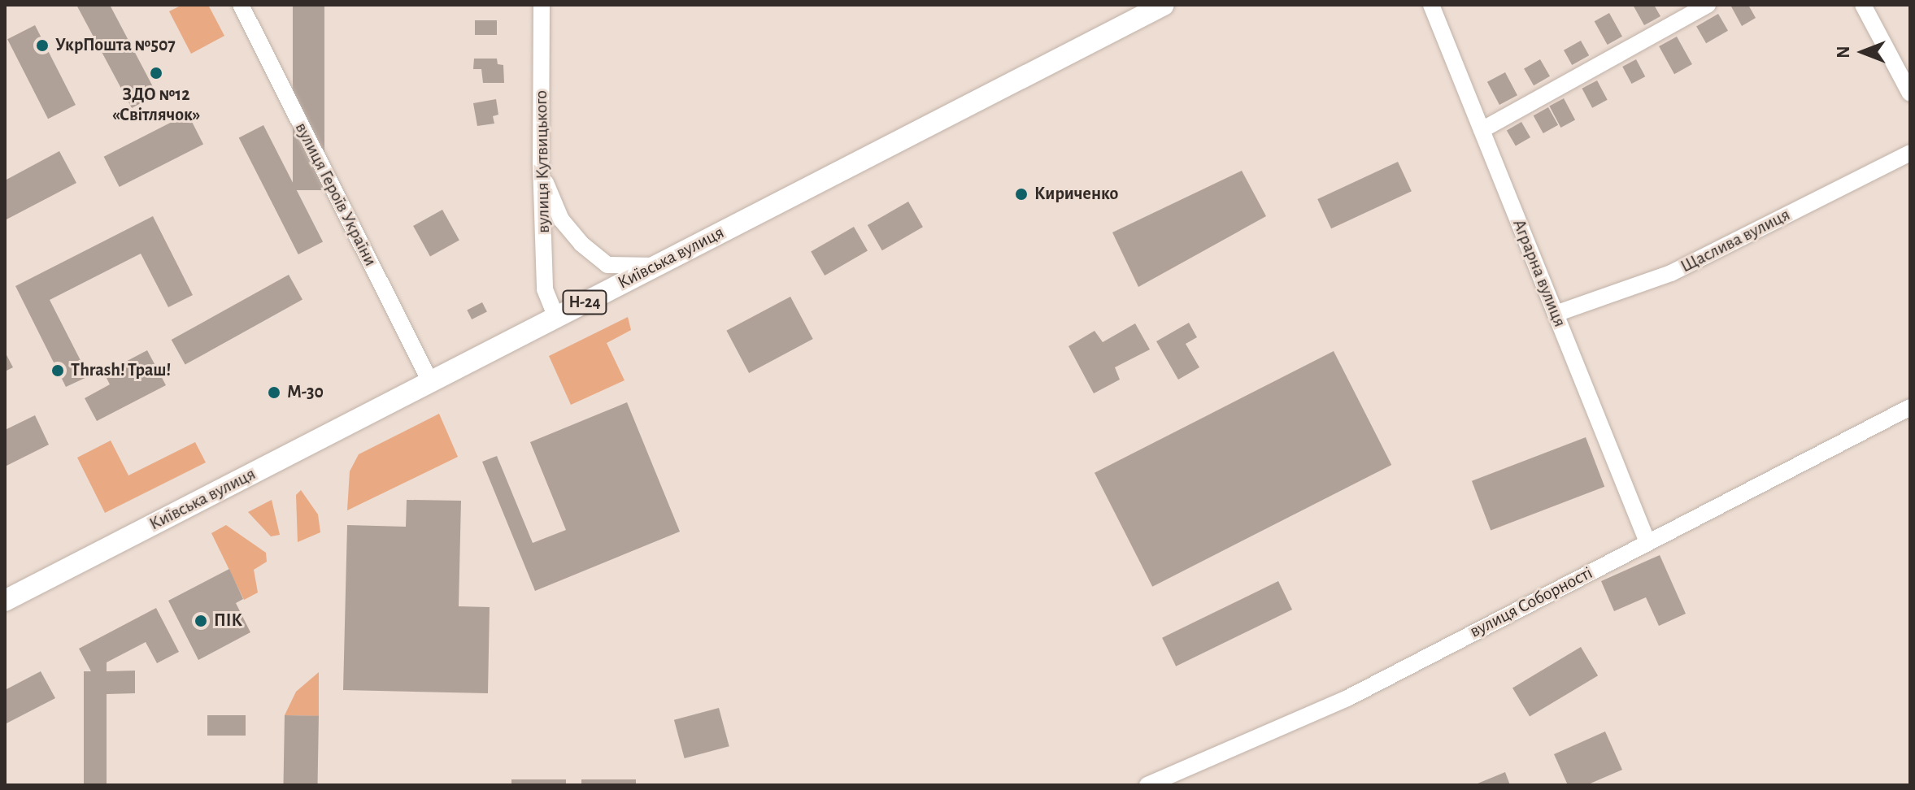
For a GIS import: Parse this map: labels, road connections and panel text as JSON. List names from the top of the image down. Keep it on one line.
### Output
{"streets":{"main road":["Київська вулиця","Н-24"],"street":["вулиця Кутвицького","вулиця Героїв України","Щаслива вулиця","Аграрна вулиця","вулиця Соборності"]},"crossings":[["вулиця Кутвицького","Київська вулиця"],["вулиця Героїв України","Київська вулиця"],["Щаслива вулиця","Аграрна вулиця"],["Аграрна вулиця","вулиця Соборності"]],"places":["УкрПошта №507","ЗДО №12 «Світлячок»","Кириченко","Thrash! Траш!","М-30","ПІК"],"north":"left"}
